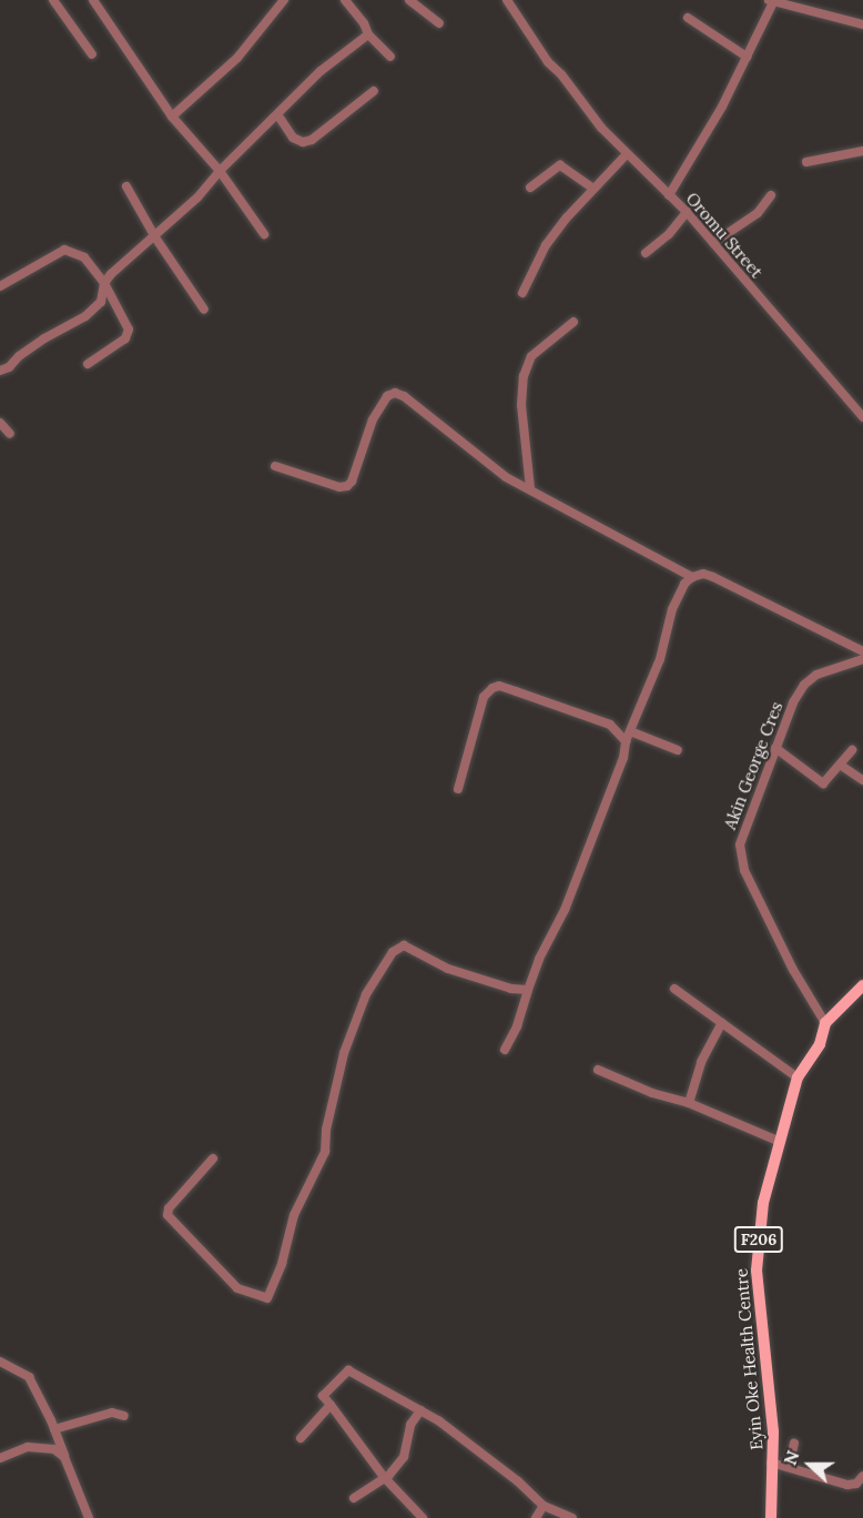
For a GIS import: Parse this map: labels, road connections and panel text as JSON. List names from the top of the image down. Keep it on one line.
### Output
{"streets":{"main road":["F206","Eyin Oke Health Centre"],"street":["Oromu Street","Akin George Cres"]},"crossings":[["Akin George Cres","Eyin Oke Health Centre"]],"north":"left"}
